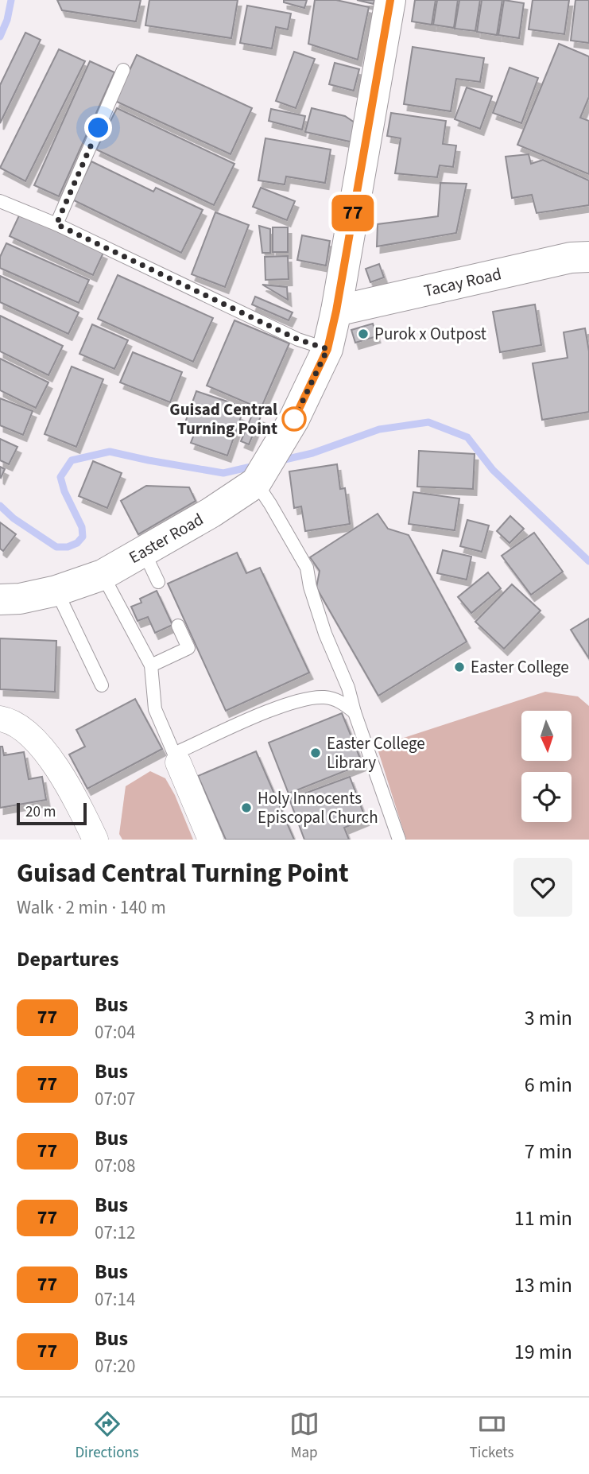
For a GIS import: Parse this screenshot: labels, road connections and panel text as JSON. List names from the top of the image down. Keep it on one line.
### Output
{"streets":{"main road":["Tacay Road","Easter Road"]},"crossings":[["Tacay Road","Easter Road"]],"places":["Purok x Outpost","Guisad Central Turning Point","Easter College","Easter College Library","Holy Innocents Episcopal Church"],"lines":["bus line 77"],"scale_bar":"20 m","north":"bottom","page":{"on_map":"77","scale":"20 m","heading":[["Guisad Central Turning Point","Walk · 2 min · 140 m"],"Departures"],"list":[{"mark":"77","name":"Bus","note":"07:04","value":"3 min"},{"mark":"77","name":"Bus","note":"07:07","value":"6 min"},{"mark":"77","name":"Bus","note":"07:08","value":"7 min"},{"mark":"77","name":"Bus","note":"07:12","value":"11 min"},{"mark":"77","name":"Bus","note":"07:14","value":"13 min"},{"mark":"77","name":"Bus","note":"07:20","value":"19 min"}],"tabs":["Directions","Map","Tickets"]}}
